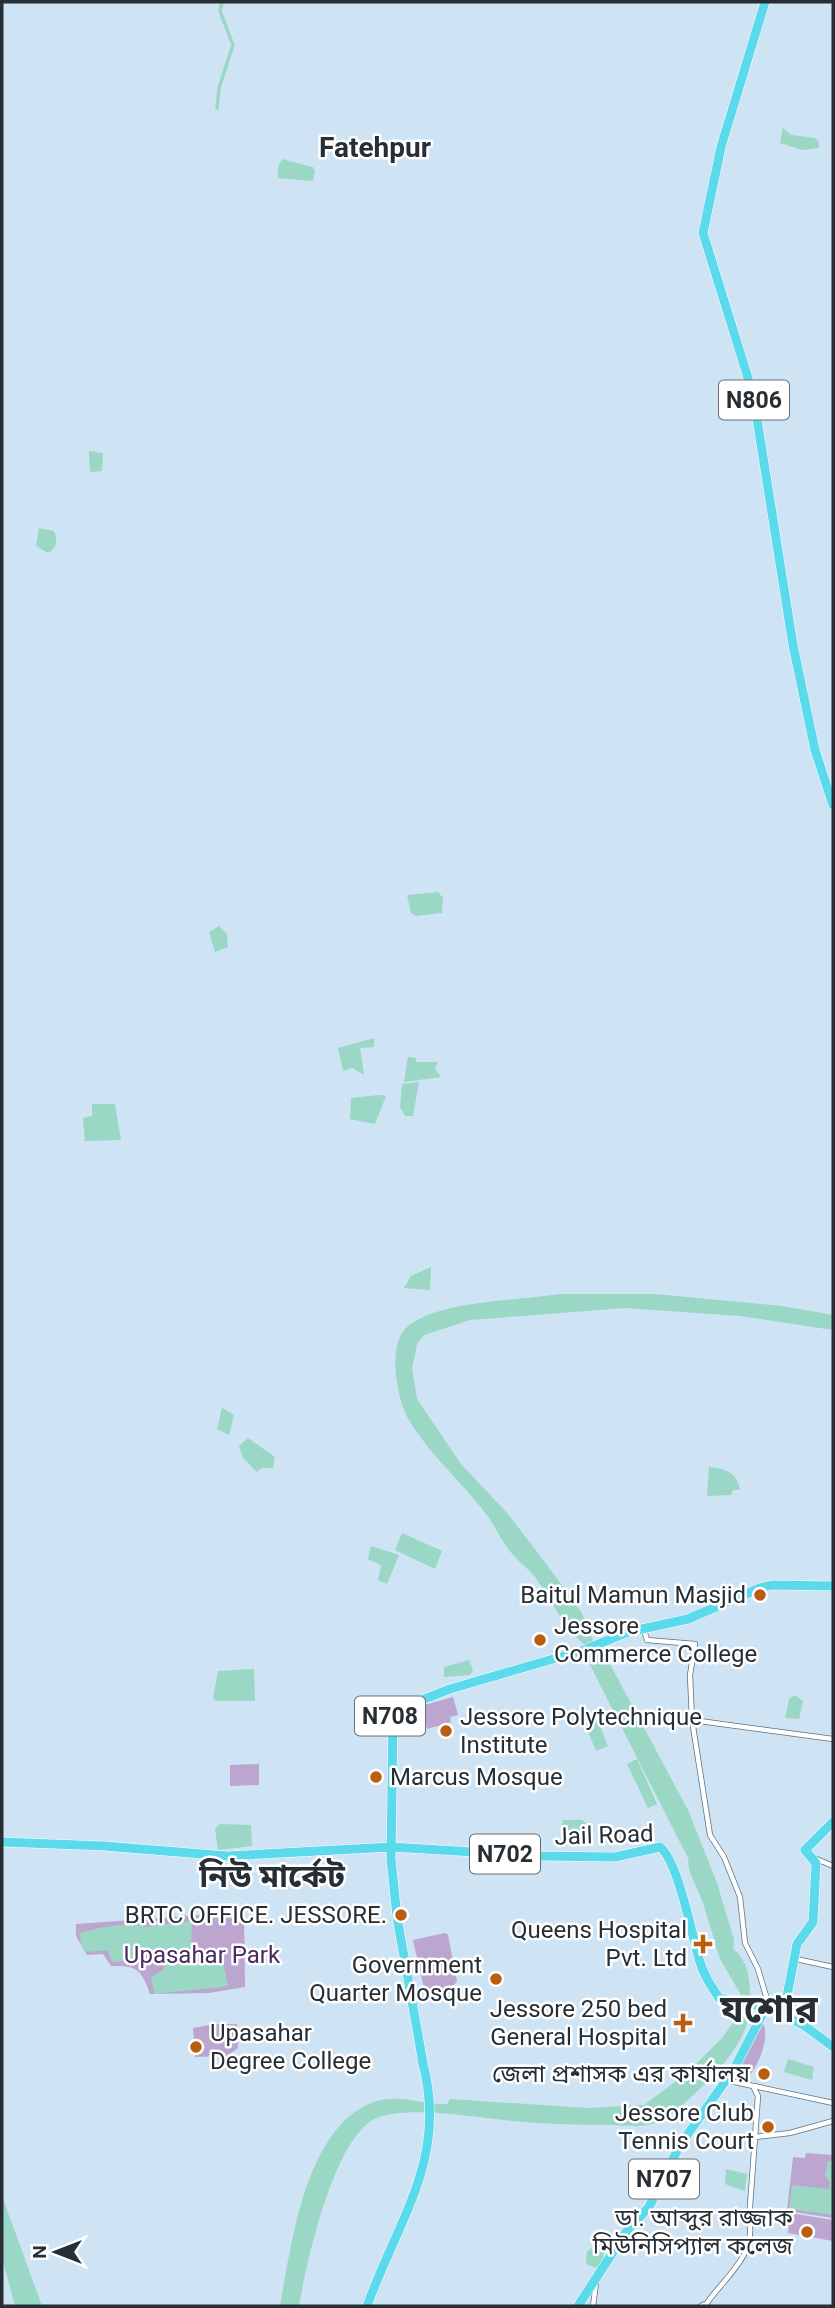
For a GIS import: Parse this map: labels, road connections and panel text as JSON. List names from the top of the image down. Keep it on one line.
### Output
{"streets":{"highway":["N806","N708","Jail Road","N702","N707"]},"crossings":[["N708","Jail Road"],["N708","N702"],["Jail Road","N702"],["Jail Road","N707"]],"districts":["Fatehpur","নিউ মার্কেট","যশোর"],"parks":["Upasahar Park"],"places":{"other":["Baitul Mamun Masjid","Jessore Commerce College","Jessore Polytechnique Institute","Marcus Mosque","BRTC OFFICE. JESSORE.","Government Quarter Mosque","Upasahar Degree College","জেলা প্রশাসক এর কার্যালয়","Jessore Club Tennis Court","ডা. আব্দুর রাজ্জাক মিউনিসিপ্যাল কলেজ"],"health":["Queens Hospital Pvt. Ltd","Jessore 250 bed General Hospital"]},"north":"left"}
